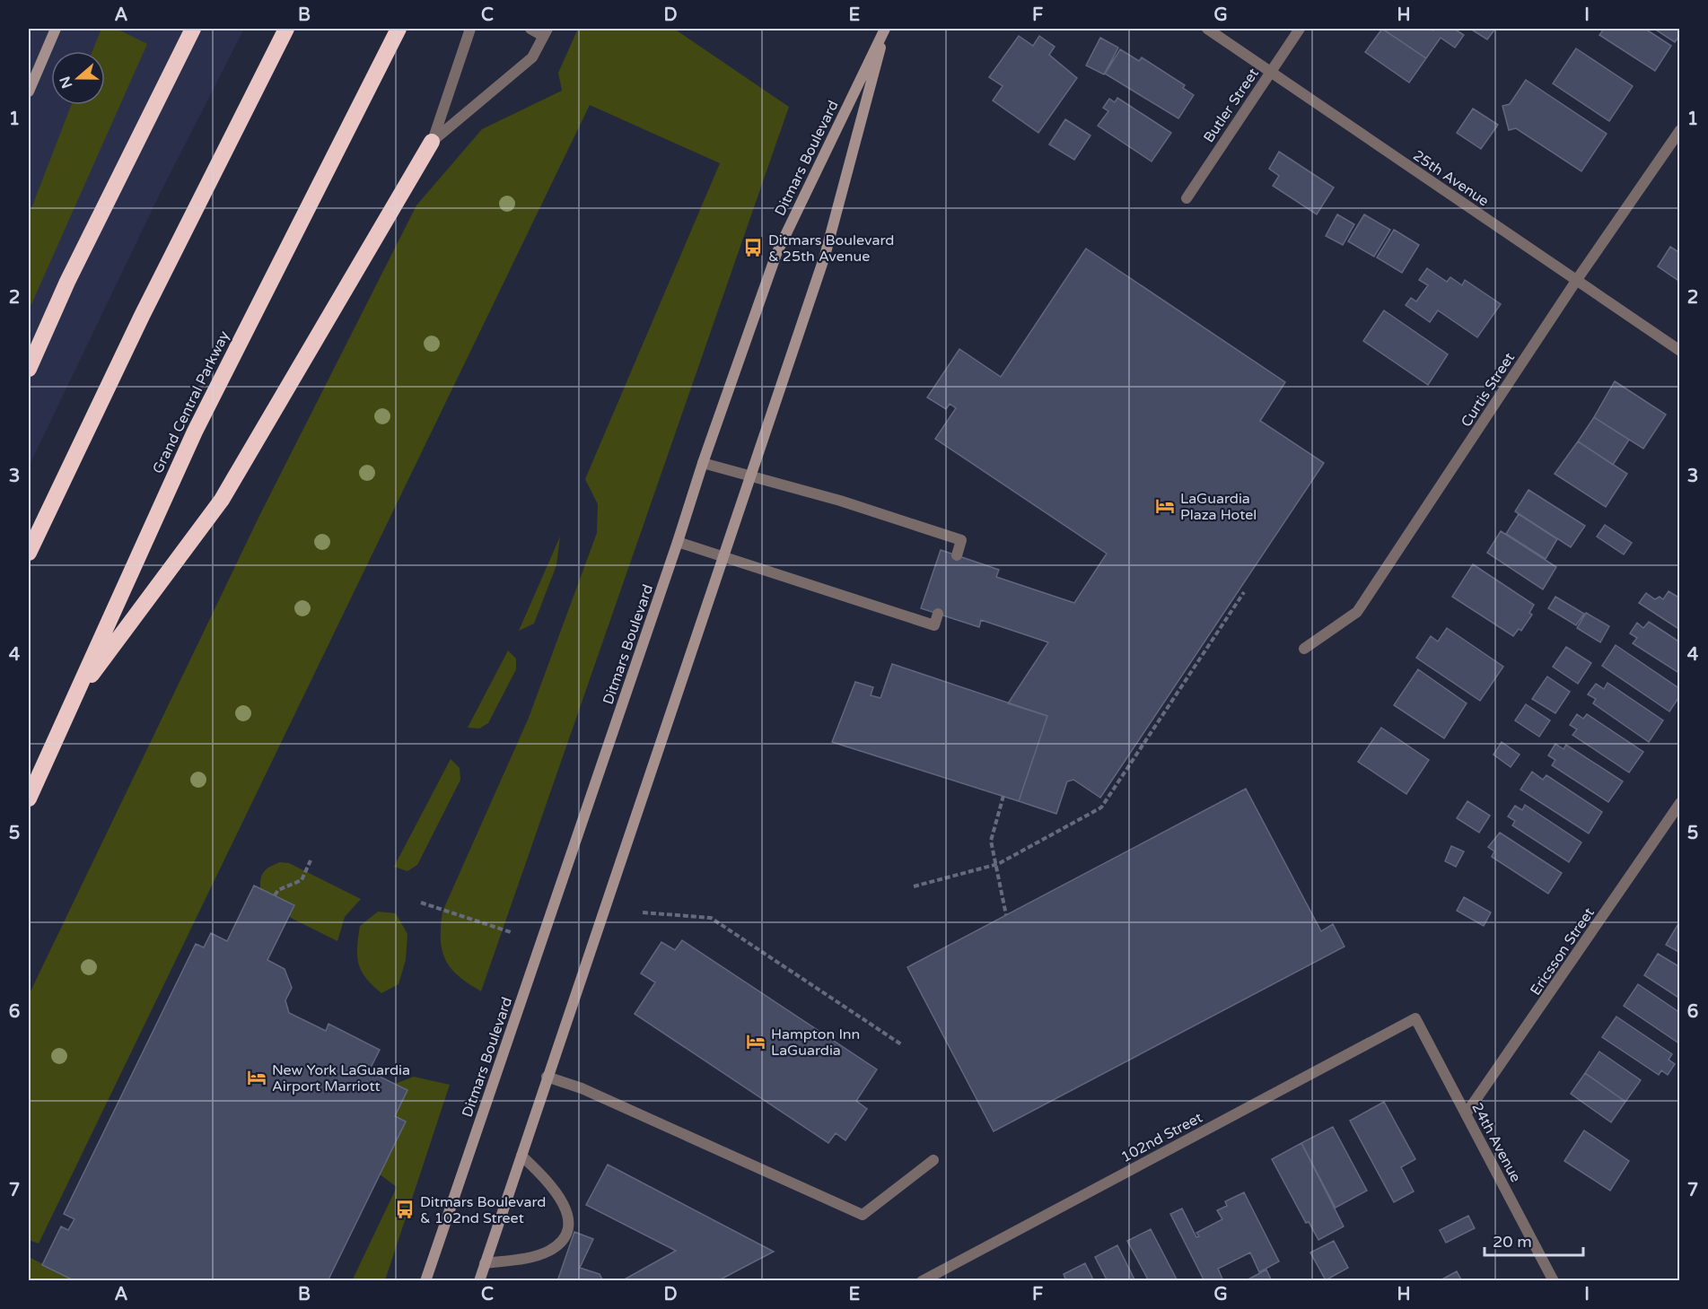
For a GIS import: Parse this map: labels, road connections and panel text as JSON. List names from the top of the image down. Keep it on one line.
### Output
{"streets":{"highway":["Grand Central Parkway"],"street":["Butler Street","Ditmars Boulevard","25th Avenue","Curtis Street","Ericsson Street","102nd Street","24th Avenue"]},"crossings":[["Butler Street","25th Avenue"],["25th Avenue","Curtis Street"],["Ericsson Street","24th Avenue"],["102nd Street","24th Avenue"]],"places":{"bus stop":["Ditmars Boulevard & 25th Avenue","Ditmars Boulevard & 102nd Street"],"hotel":["LaGuardia Plaza Hotel","Hampton Inn LaGuardia","New York LaGuardia Airport Marriott"]},"scale_bar":"20 m","north":"left","grid":{"columns":["A","B","C","D","E","F","G","H","I"],"rows":["1","2","3","4","5","6","7"]}}
